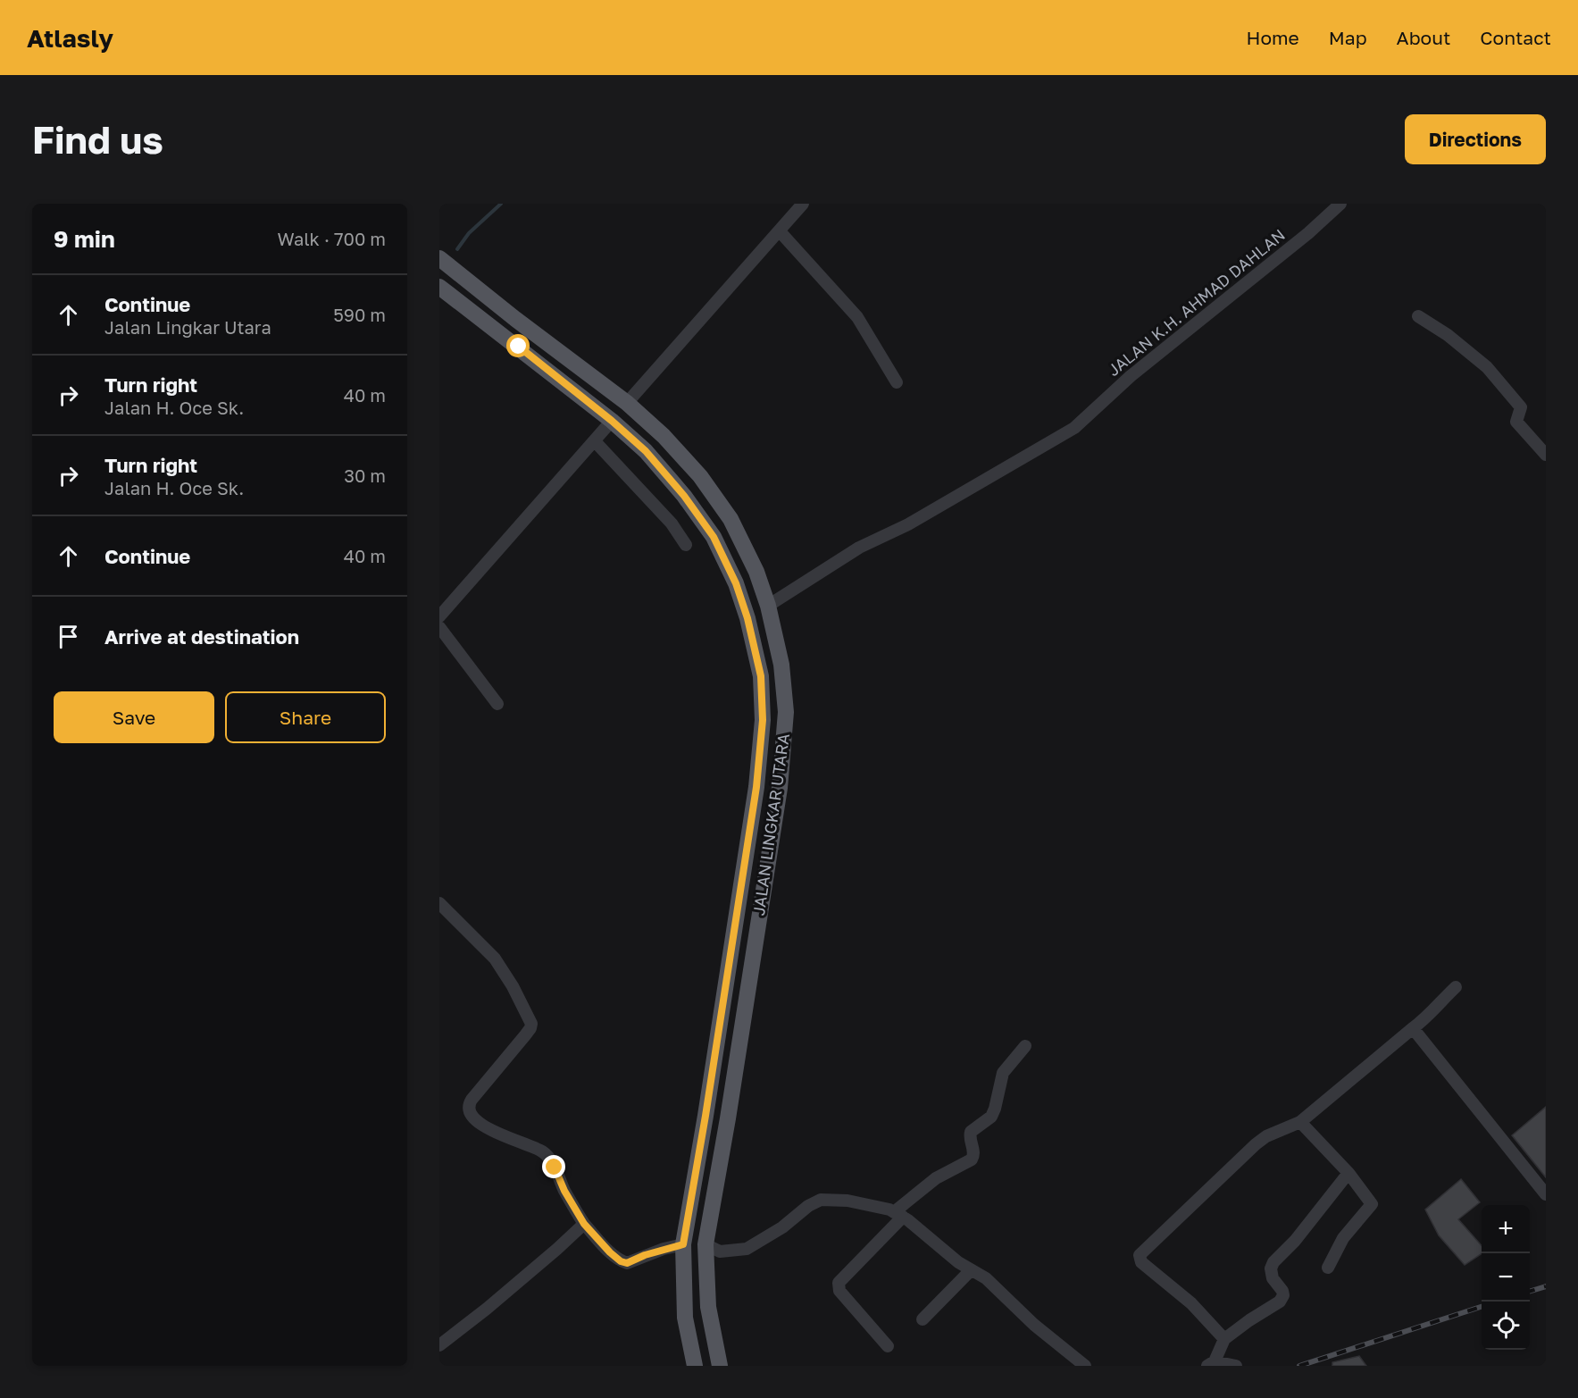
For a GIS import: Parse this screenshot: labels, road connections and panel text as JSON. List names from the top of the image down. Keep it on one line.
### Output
{"streets":{"main road":["JALAN LINGKAR UTARA"],"street":["JALAN K.H. AHMAD DAHLAN"]},"crossings":[["JALAN K.H. AHMAD DAHLAN","JALAN LINGKAR UTARA"]],"page":{"header":"Atlasly","nav":["Home","Map","About","Contact"],"buttons":["Directions",["Save","Share"]],"title":"Find us","heading":["9 min","Walk · 700 m"],"list":[["Continue","Jalan Lingkar Utara","590 m"],["Turn right","Jalan H. Oce Sk.","40 m"],["Turn right","Jalan H. Oce Sk.","30 m"],["Continue","40 m"],"Arrive at destination"],"map_buttons":["+","−"]}}
